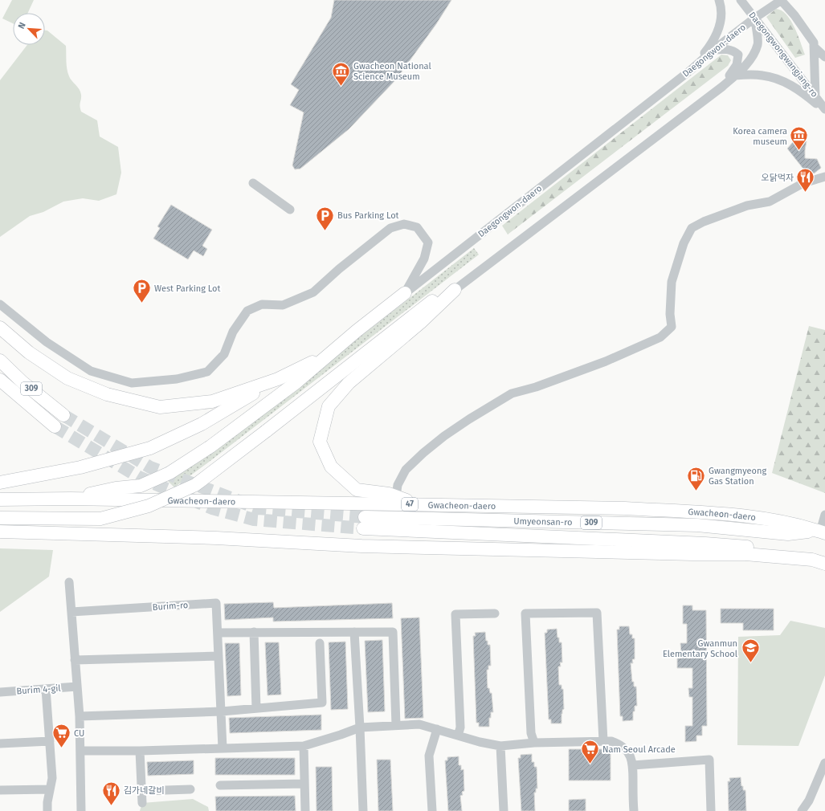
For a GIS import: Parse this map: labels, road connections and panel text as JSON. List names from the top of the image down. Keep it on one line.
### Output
{"streets":{"highway":["309","Gwacheon-daero","47","Umyeonsan-ro"],"street":["Daegongwon-daero","Daegongwongwangjang-ro","Burim-ro","Burim 4-gil"]},"crossings":[["Daegongwon-daero","Daegongwongwangjang-ro"],["Gwacheon-daero","Umyeonsan-ro"]],"places":{"museum":["Gwacheon National Science Museum","Korea camera museum"],"restaurant":["오닭먹자","김가네갈비"],"parking":["Bus Parking Lot","West Parking Lot"],"fuel station":["Gwangmyeong Gas Station"],"school or university":["Gwanmun Elementary School"],"supermarket":["CU","Nam Seoul Arcade"]},"north":"top left"}
